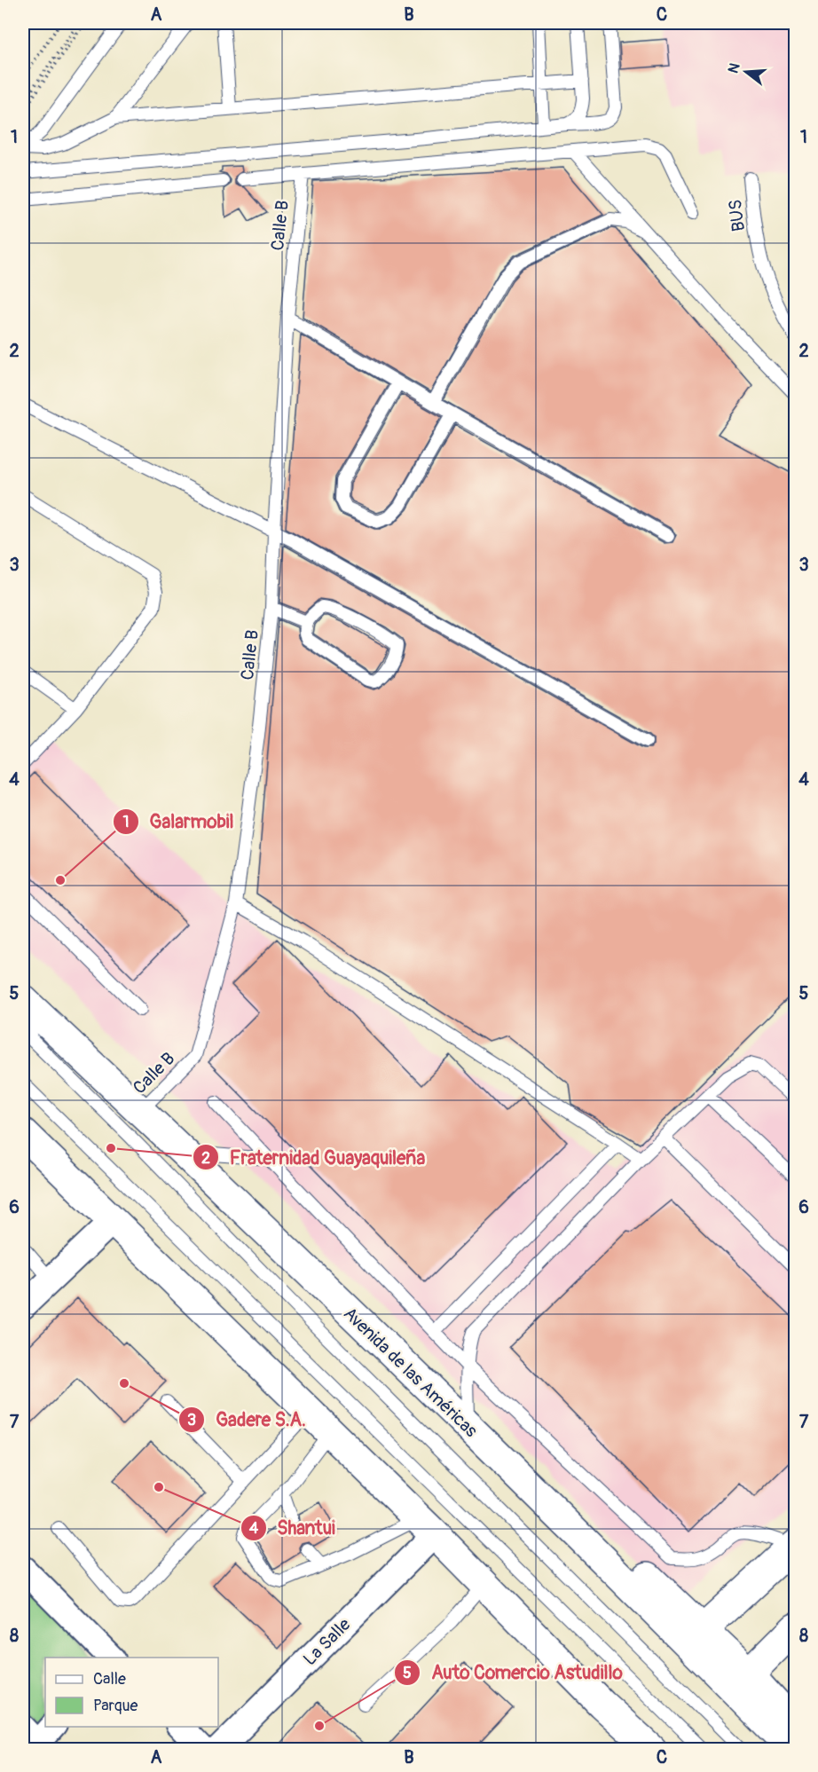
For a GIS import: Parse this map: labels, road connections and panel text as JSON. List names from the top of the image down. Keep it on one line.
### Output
{"streets":{"main road":["Avenida de las Américas"],"street":["La Salle"],"lane":["BUS","Calle B"]},"crossings":[["Calle B","Avenida de las Américas"]],"places":["Galarmobil","Fraternidad Guayaquileña","Gadere S.A.","Shantui","Auto Comercio Astudillo"],"legend":["Calle","Parque"],"north":"left","grid":{"columns":["A","B","C"],"rows":["1","2","3","4","5","6","7","8"]}}
